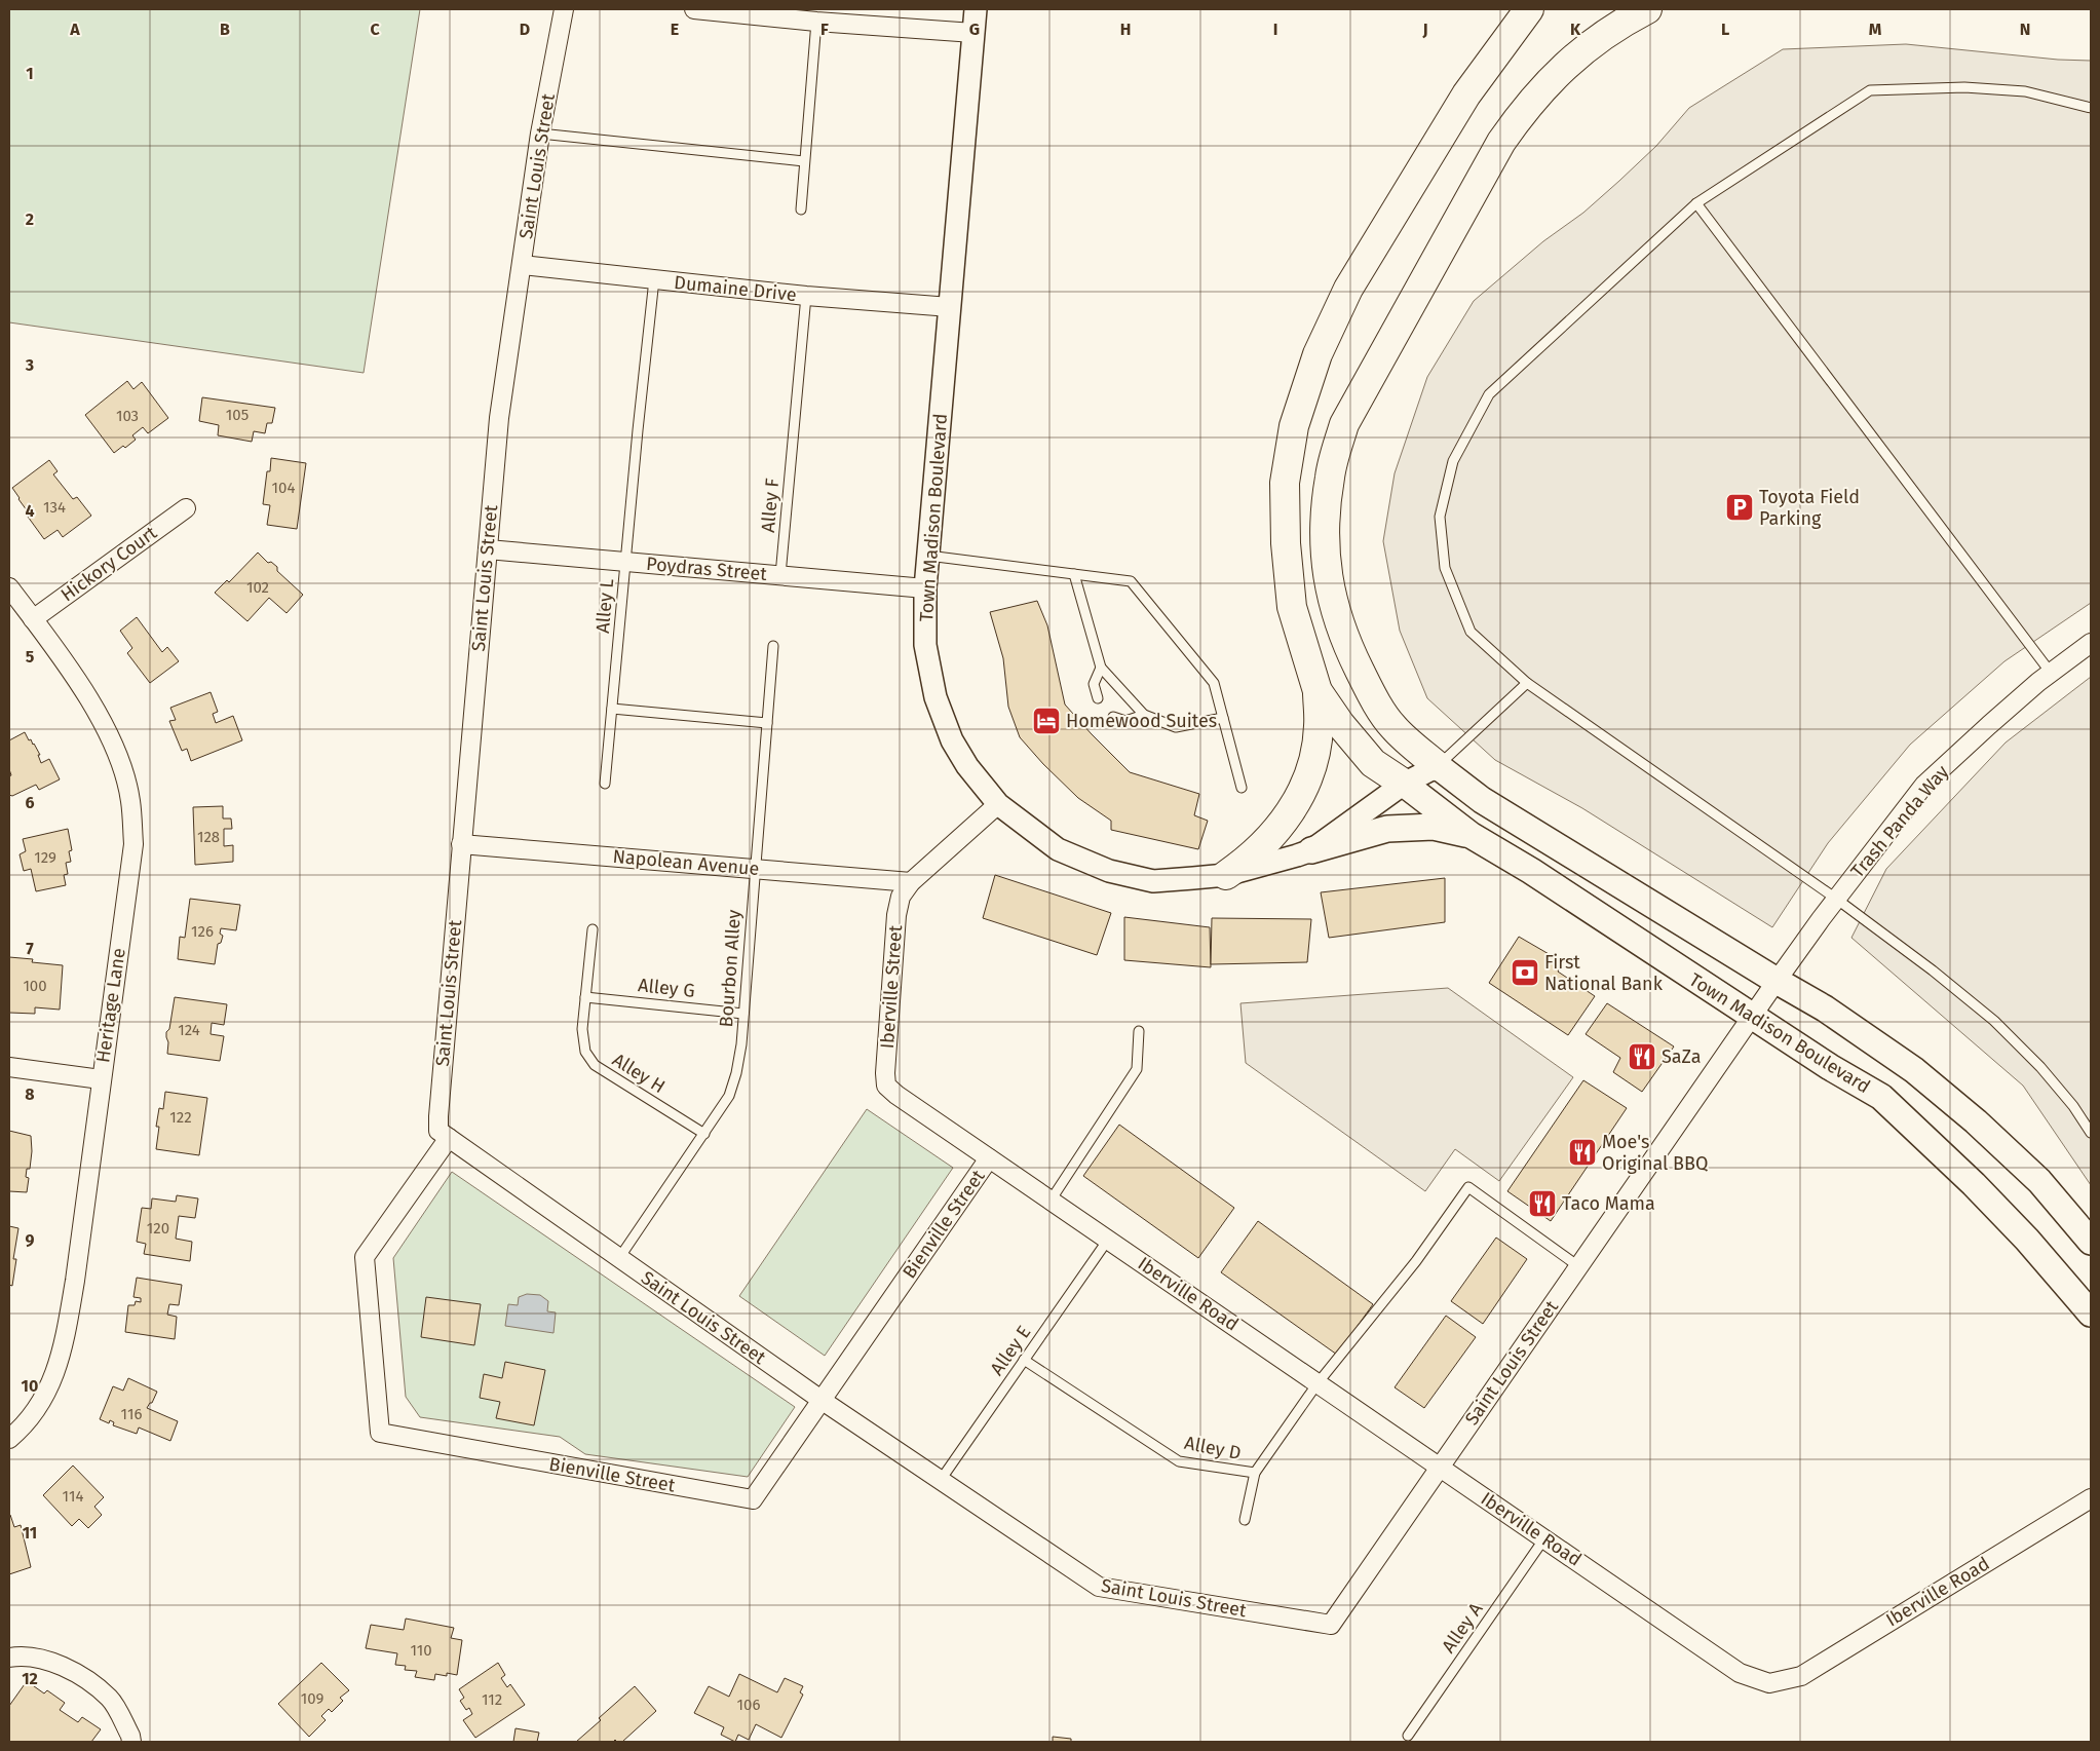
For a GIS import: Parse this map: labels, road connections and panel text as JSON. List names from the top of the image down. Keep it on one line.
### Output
{"streets":{"main road":["Town Madison Boulevard"],"street":["Saint Louis Street","Dumaine Drive","Hickory Court","Poydras Street","Trash Panda Way","Napolean Avenue","Iberville Street","Heritage Lane","Bienville Street","Iberville Road"],"lane":["Alley F","Alley L","Bourbon Alley","Alley G","Alley H","Alley E","Alley D","Alley A"]},"crossings":[["Saint Louis Street","Dumaine Drive"],["Saint Louis Street","Town Madison Boulevard"],["Saint Louis Street","Poydras Street"],["Saint Louis Street","Trash Panda Way"],["Saint Louis Street","Napolean Avenue"],["Saint Louis Street","Bourbon Alley"],["Saint Louis Street","Bienville Street"],["Saint Louis Street","Iberville Road"],["Saint Louis Street","Alley E"],["Saint Louis Street","Alley D"],["Dumaine Drive","Alley F"],["Dumaine Drive","Town Madison Boulevard"],["Dumaine Drive","Alley L"],["Alley F","Poydras Street"],["Town Madison Boulevard","Poydras Street"],["Town Madison Boulevard","Iberville Street"],["Hickory Court","Heritage Lane"],["Poydras Street","Alley L"],["Napolean Avenue","Bourbon Alley"],["Napolean Avenue","Iberville Street"],["Bourbon Alley","Alley G"],["Bourbon Alley","Alley H"],["Iberville Street","Bienville Street"],["Iberville Street","Iberville Road"],["Alley G","Alley H"],["Bienville Street","Iberville Road"],["Iberville Road","Alley E"],["Iberville Road","Alley D"],["Iberville Road","Alley A"],["Alley E","Alley D"]],"places":{"parking":["Toyota Field Parking"],"hotel":["Homewood Suites"],"bank":["First National Bank"],"restaurant":["SaZa","Moe's Original BBQ","Taco Mama"]},"house_numbers":["105","103","104","134","102","128","129","126","100","124","122","120","116","114","110","109","112","106"],"grid":{"columns":["A","B","C","D","E","F","G","H","I","J","K","L","M","N"],"rows":["1","2","3","4","5","6","7","8","9","10","11","12"]}}
